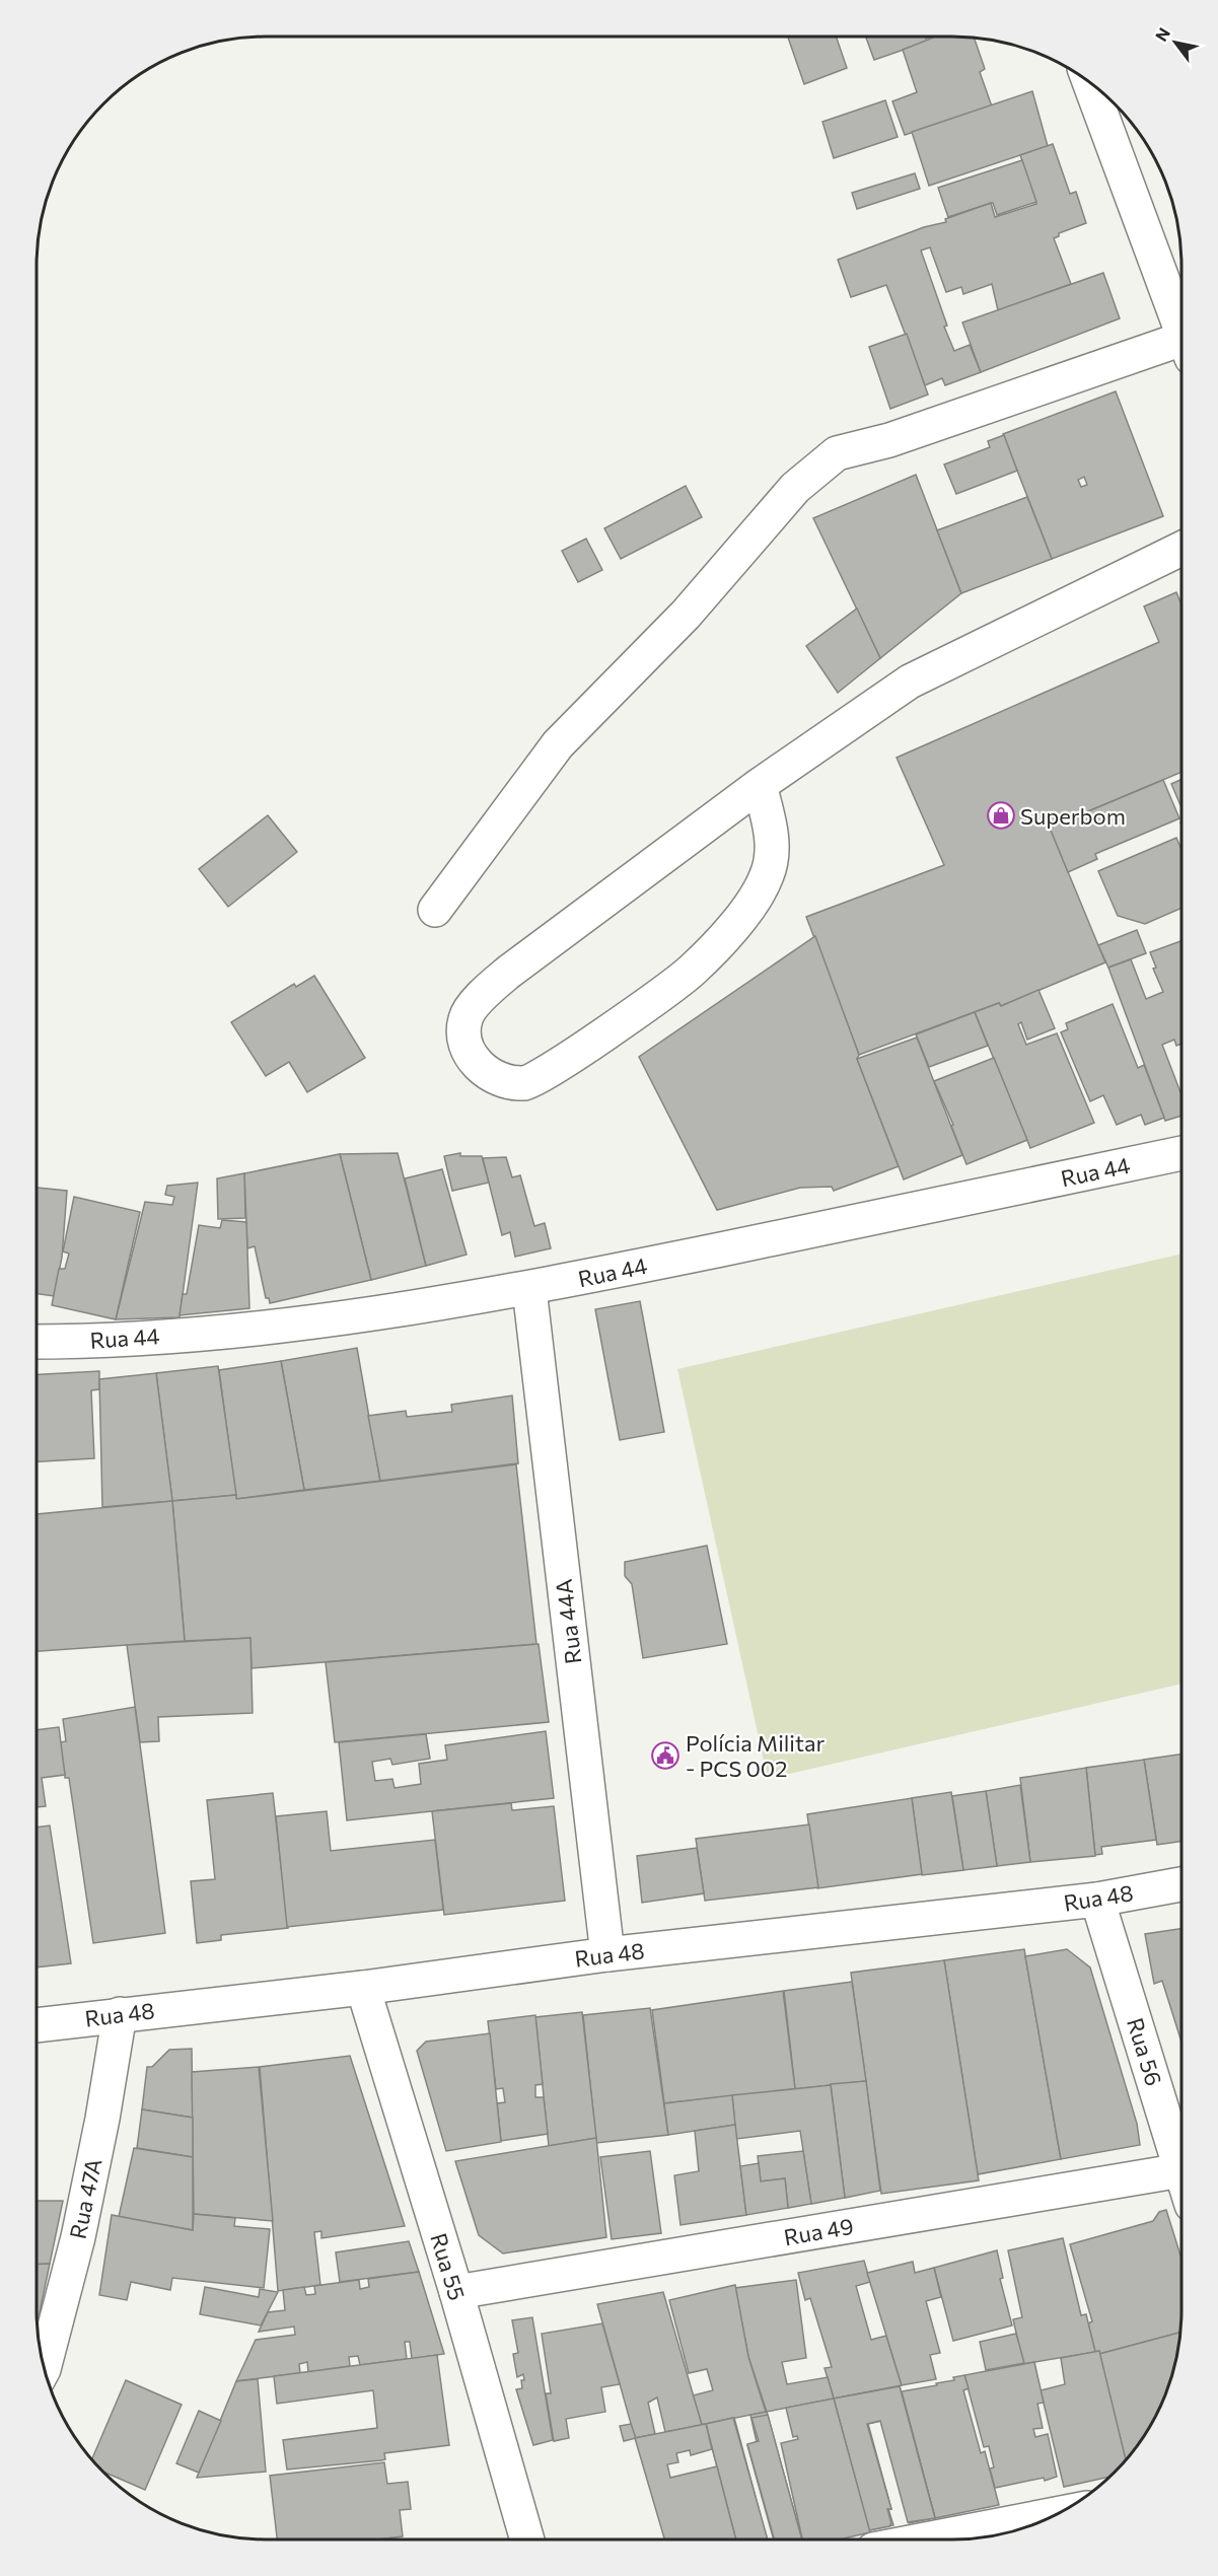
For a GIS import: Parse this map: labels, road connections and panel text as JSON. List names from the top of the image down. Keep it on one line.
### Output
{"streets":{"street":["Rua 44","Rua 44A","Rua 48","Rua 56","Rua 47A","Rua 49","Rua 55"]},"crossings":[["Rua 44","Rua 44A"],["Rua 44A","Rua 48"],["Rua 48","Rua 56"],["Rua 48","Rua 47A"],["Rua 48","Rua 55"],["Rua 56","Rua 49"],["Rua 49","Rua 55"]],"places":{"shop":["Superbom"],"public building":["Polícia Militar - PCS 002"]},"north":"top left"}
